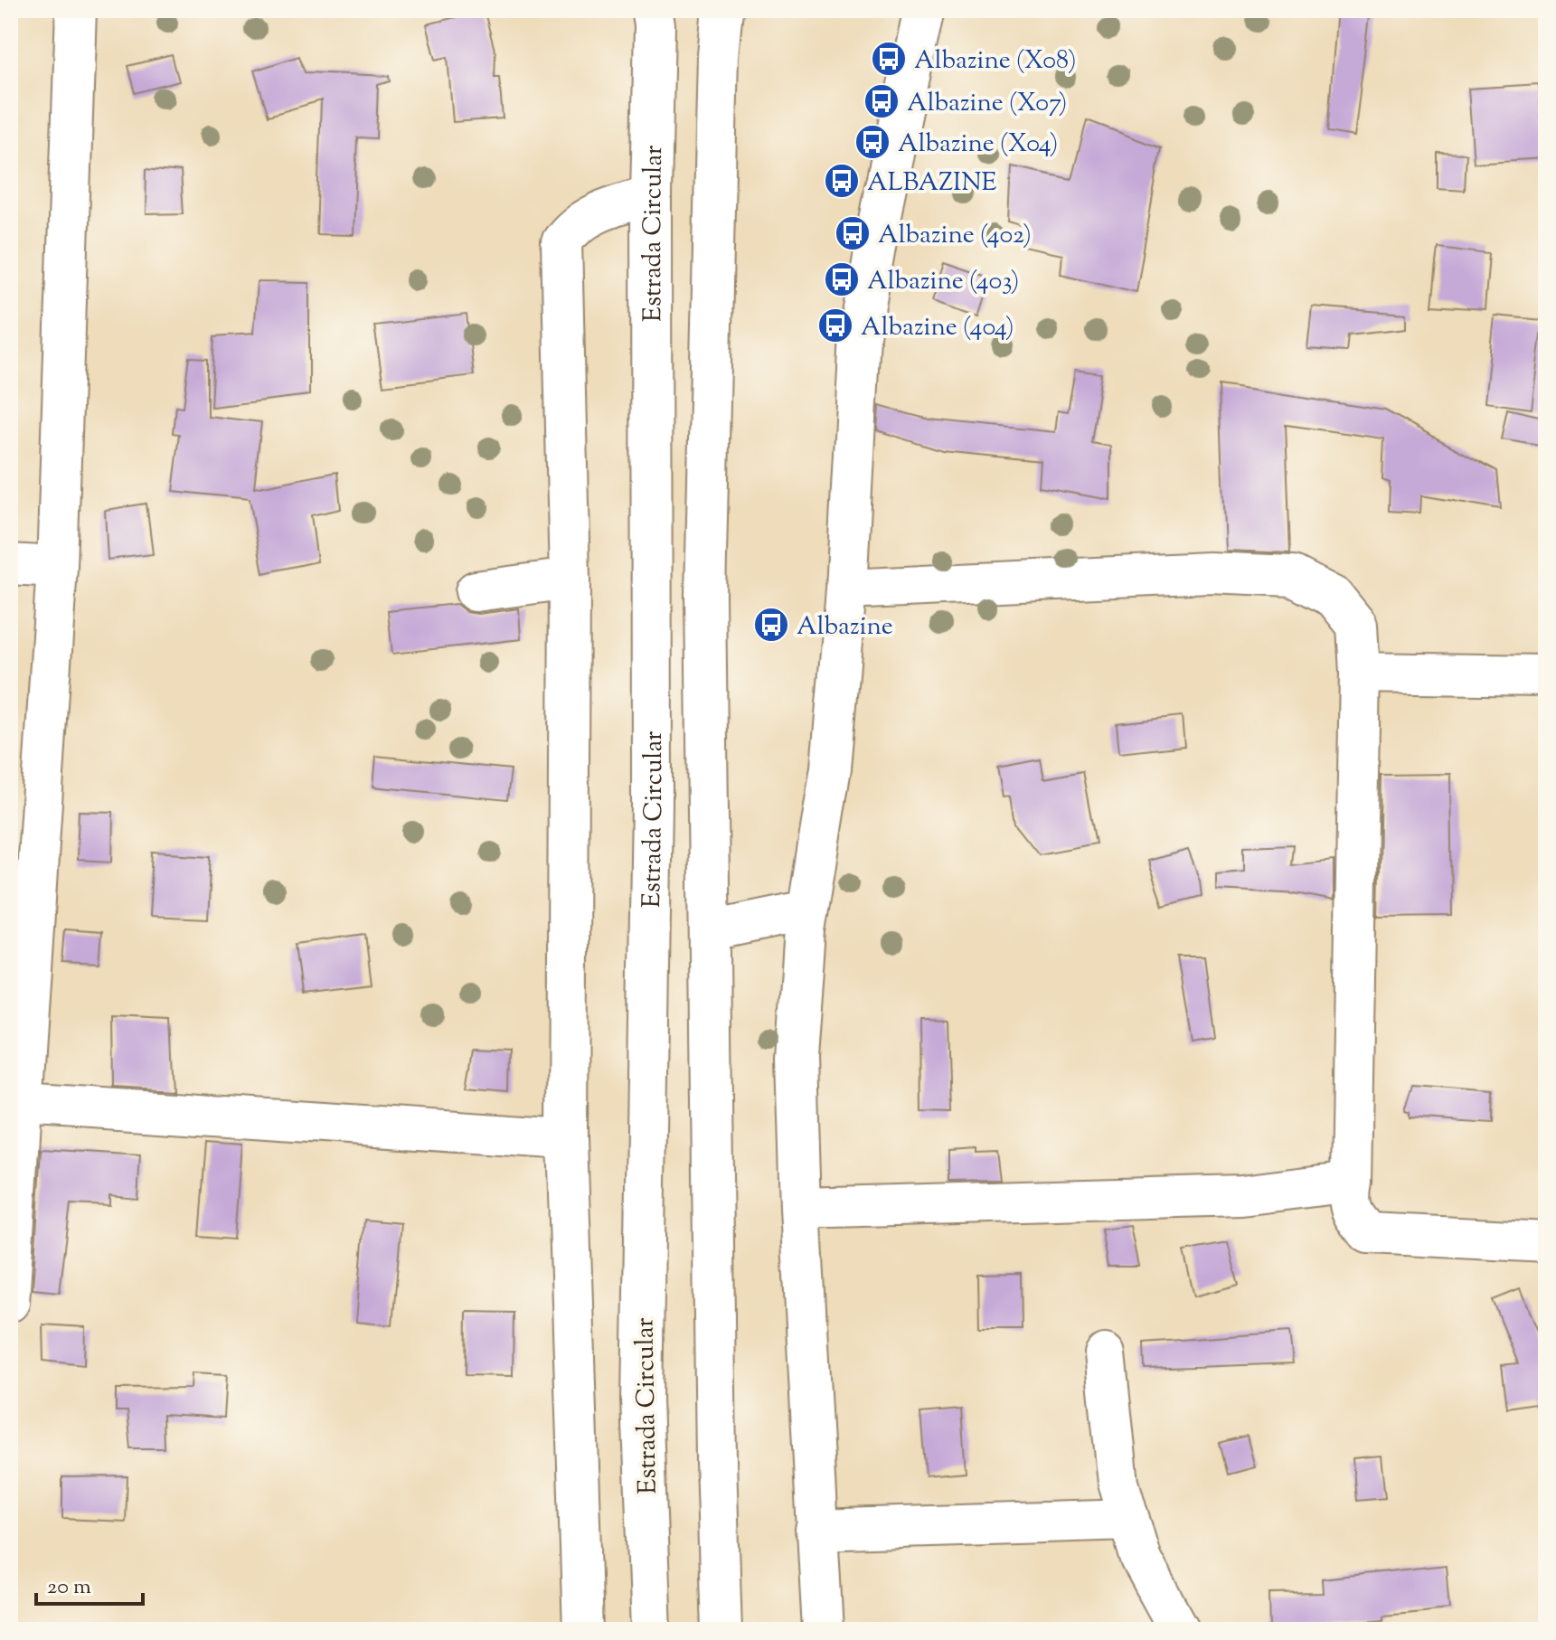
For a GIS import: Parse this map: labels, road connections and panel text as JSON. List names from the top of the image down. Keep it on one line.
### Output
{"streets":{"street":["Estrada Circular"]},"places":{"bus stop":["Albazine (X08)","Albazine (X07)","Albazine (X04)","ALBAZINE","Albazine (402)","Albazine (403)","Albazine (404)","Albazine"]},"scale_bar":"20 m"}
